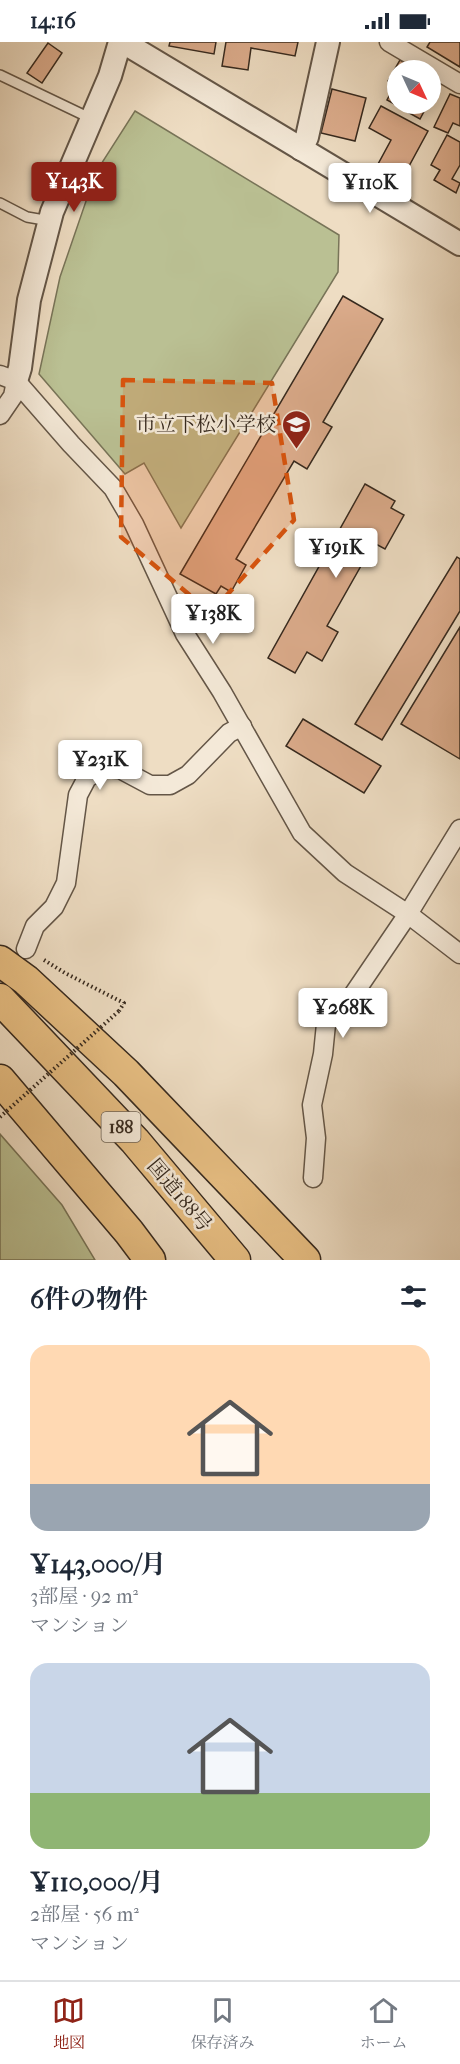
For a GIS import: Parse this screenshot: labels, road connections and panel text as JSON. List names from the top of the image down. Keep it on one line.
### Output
{"streets":{"highway":["188","国道188号"]},"places":{"school or university":["市立下松小学校"]},"north":"bottom right","page":{"status":"14:16","price":["¥143K","¥110K","¥191K","¥138K","¥231K","¥268K"],"heading":"6件の物件","list":[{"name":"¥143,000/月","note":"3部屋 · 92 m² · マンション"},{"name":"¥110,000/月","note":"2部屋 · 56 m² · マンション"}],"tabs":["地図","保存済み","ホーム"]}}
